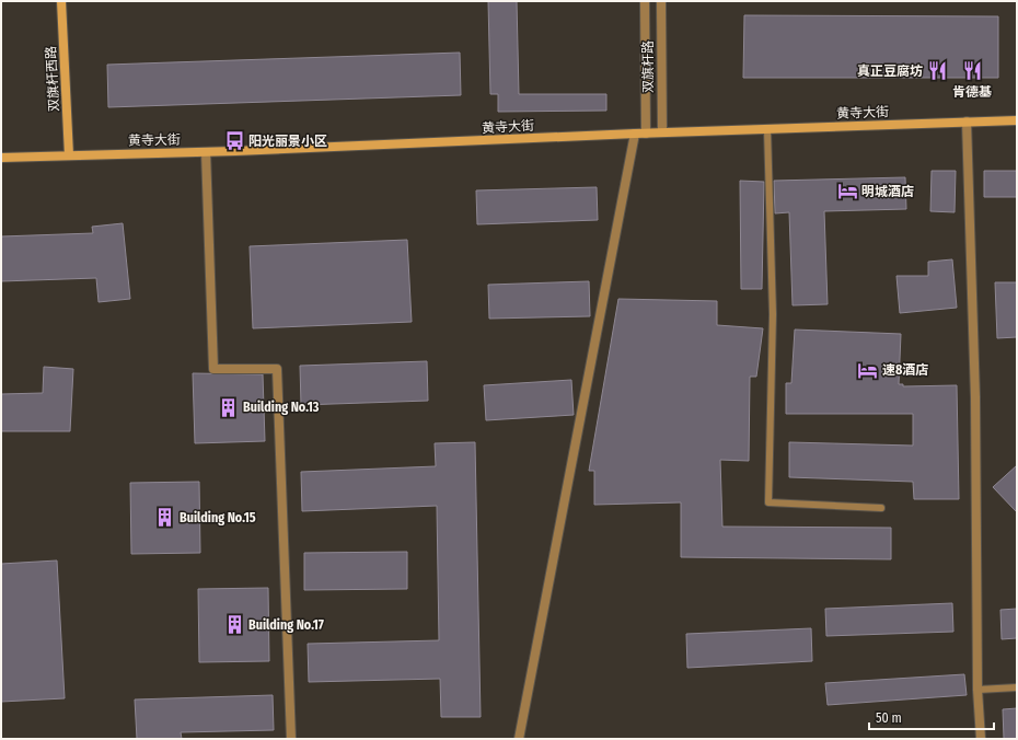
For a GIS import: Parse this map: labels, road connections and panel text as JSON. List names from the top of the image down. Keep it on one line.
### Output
{"streets":{"street":["双旗杆路","双旗杆西路","黄寺大街"]},"crossings":[["双旗杆路","黄寺大街"],["双旗杆西路","黄寺大街"]],"places":{"restaurant":["真正豆腐坊","肯德基"],"bus stop":["阳光丽景小区"],"hotel":["明城酒店","速8酒店"],"building":["Building No.13","Building No.15","Building No.17"]},"scale_bar":"50 m"}
